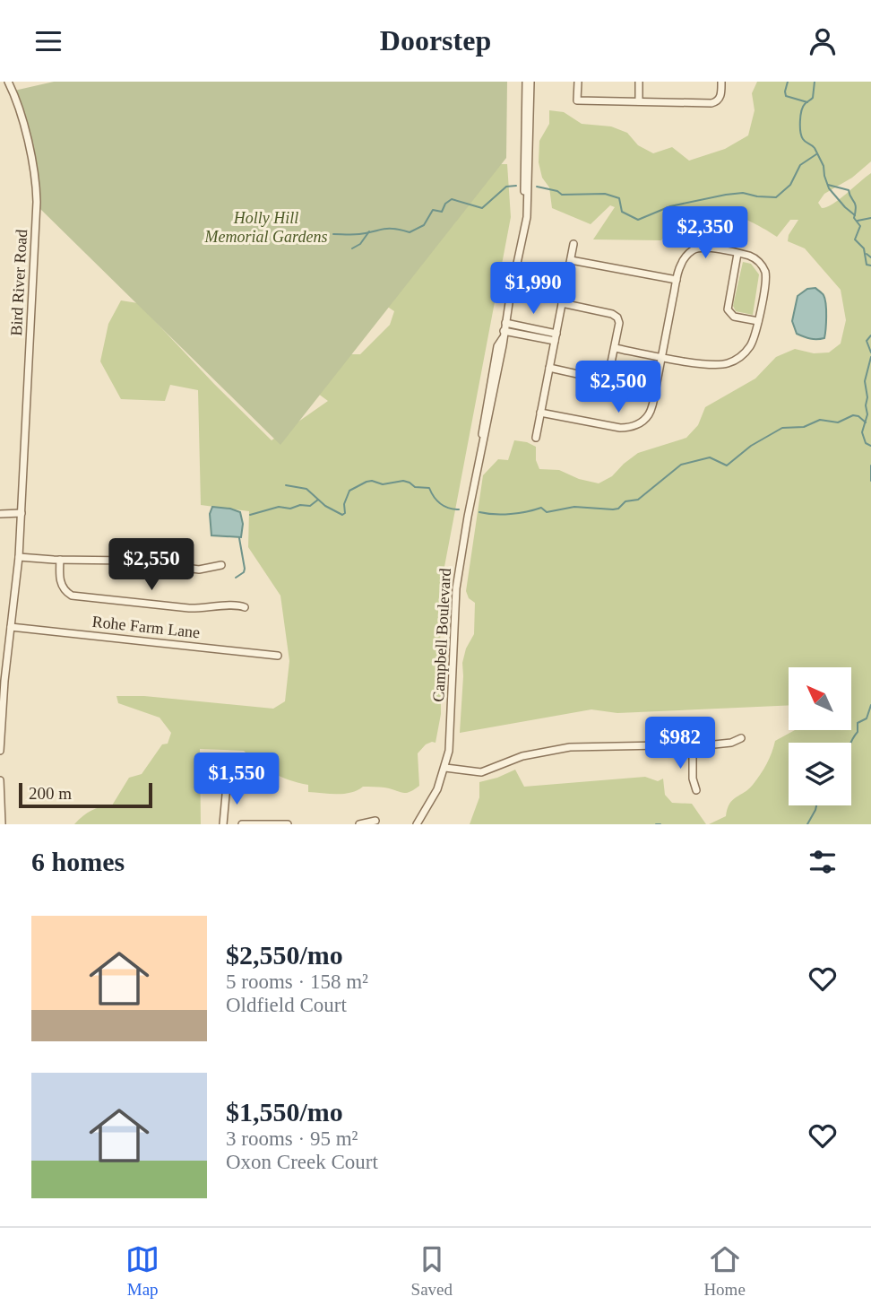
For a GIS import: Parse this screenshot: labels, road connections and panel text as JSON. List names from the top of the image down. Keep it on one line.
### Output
{"streets":{"street":["Bird River Road","Rohe Farm Lane","Campbell Boulevard"]},"crossings":[["Bird River Road","Rohe Farm Lane"]],"parks":["Holly Hill Memorial Gardens"],"scale_bar":"200 m","north":"top left","page":{"header":"Doorstep","price":["$2,350","$1,990","$2,500","$2,550","$982","$1,550"],"scale":"200 m","heading":"6 homes","list":[{"name":"$2,550/mo","note":"5 rooms · 158 m² · Oldfield Court"},{"name":"$1,550/mo","note":"3 rooms · 95 m² · Oxon Creek Court"}],"tabs":["Map","Saved","Home"]}}
